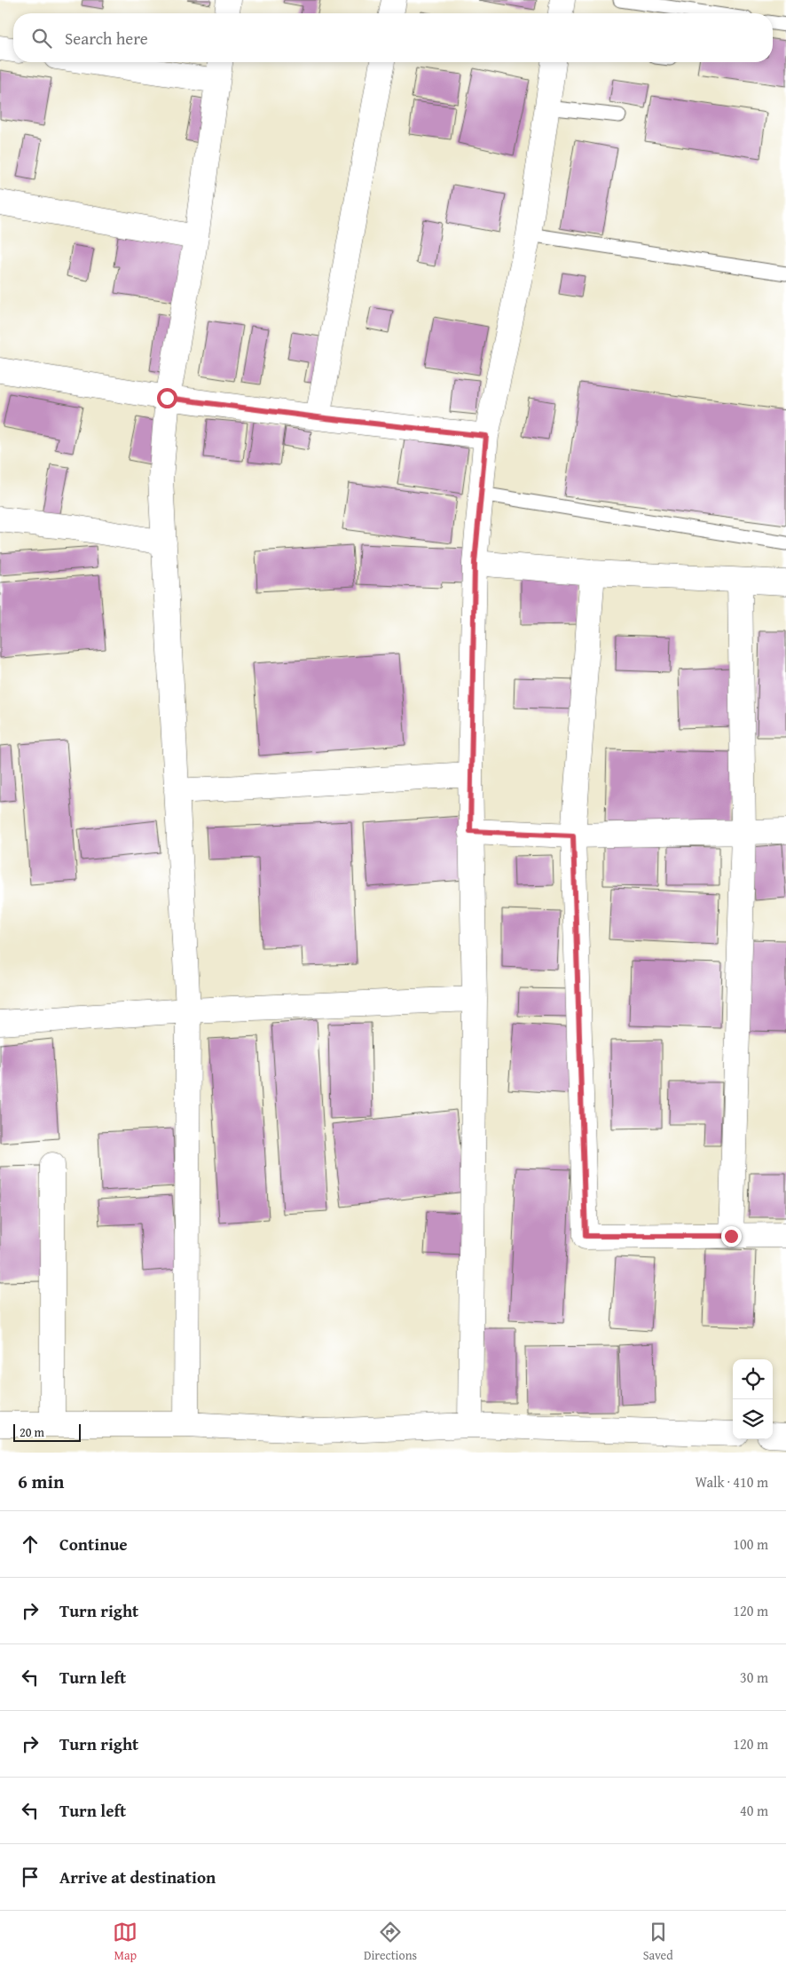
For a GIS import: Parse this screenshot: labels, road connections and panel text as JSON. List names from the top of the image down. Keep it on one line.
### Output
{"scale_bar":"20 m","page":{"search":"Search here","scale":"20 m","heading":["6 min","Walk · 410 m"],"list":[["Continue","100 m"],["Turn right","120 m"],["Turn left","30 m"],["Turn right","120 m"],["Turn left","40 m"],"Arrive at destination"],"nav":["Map","Directions","Saved"]}}
